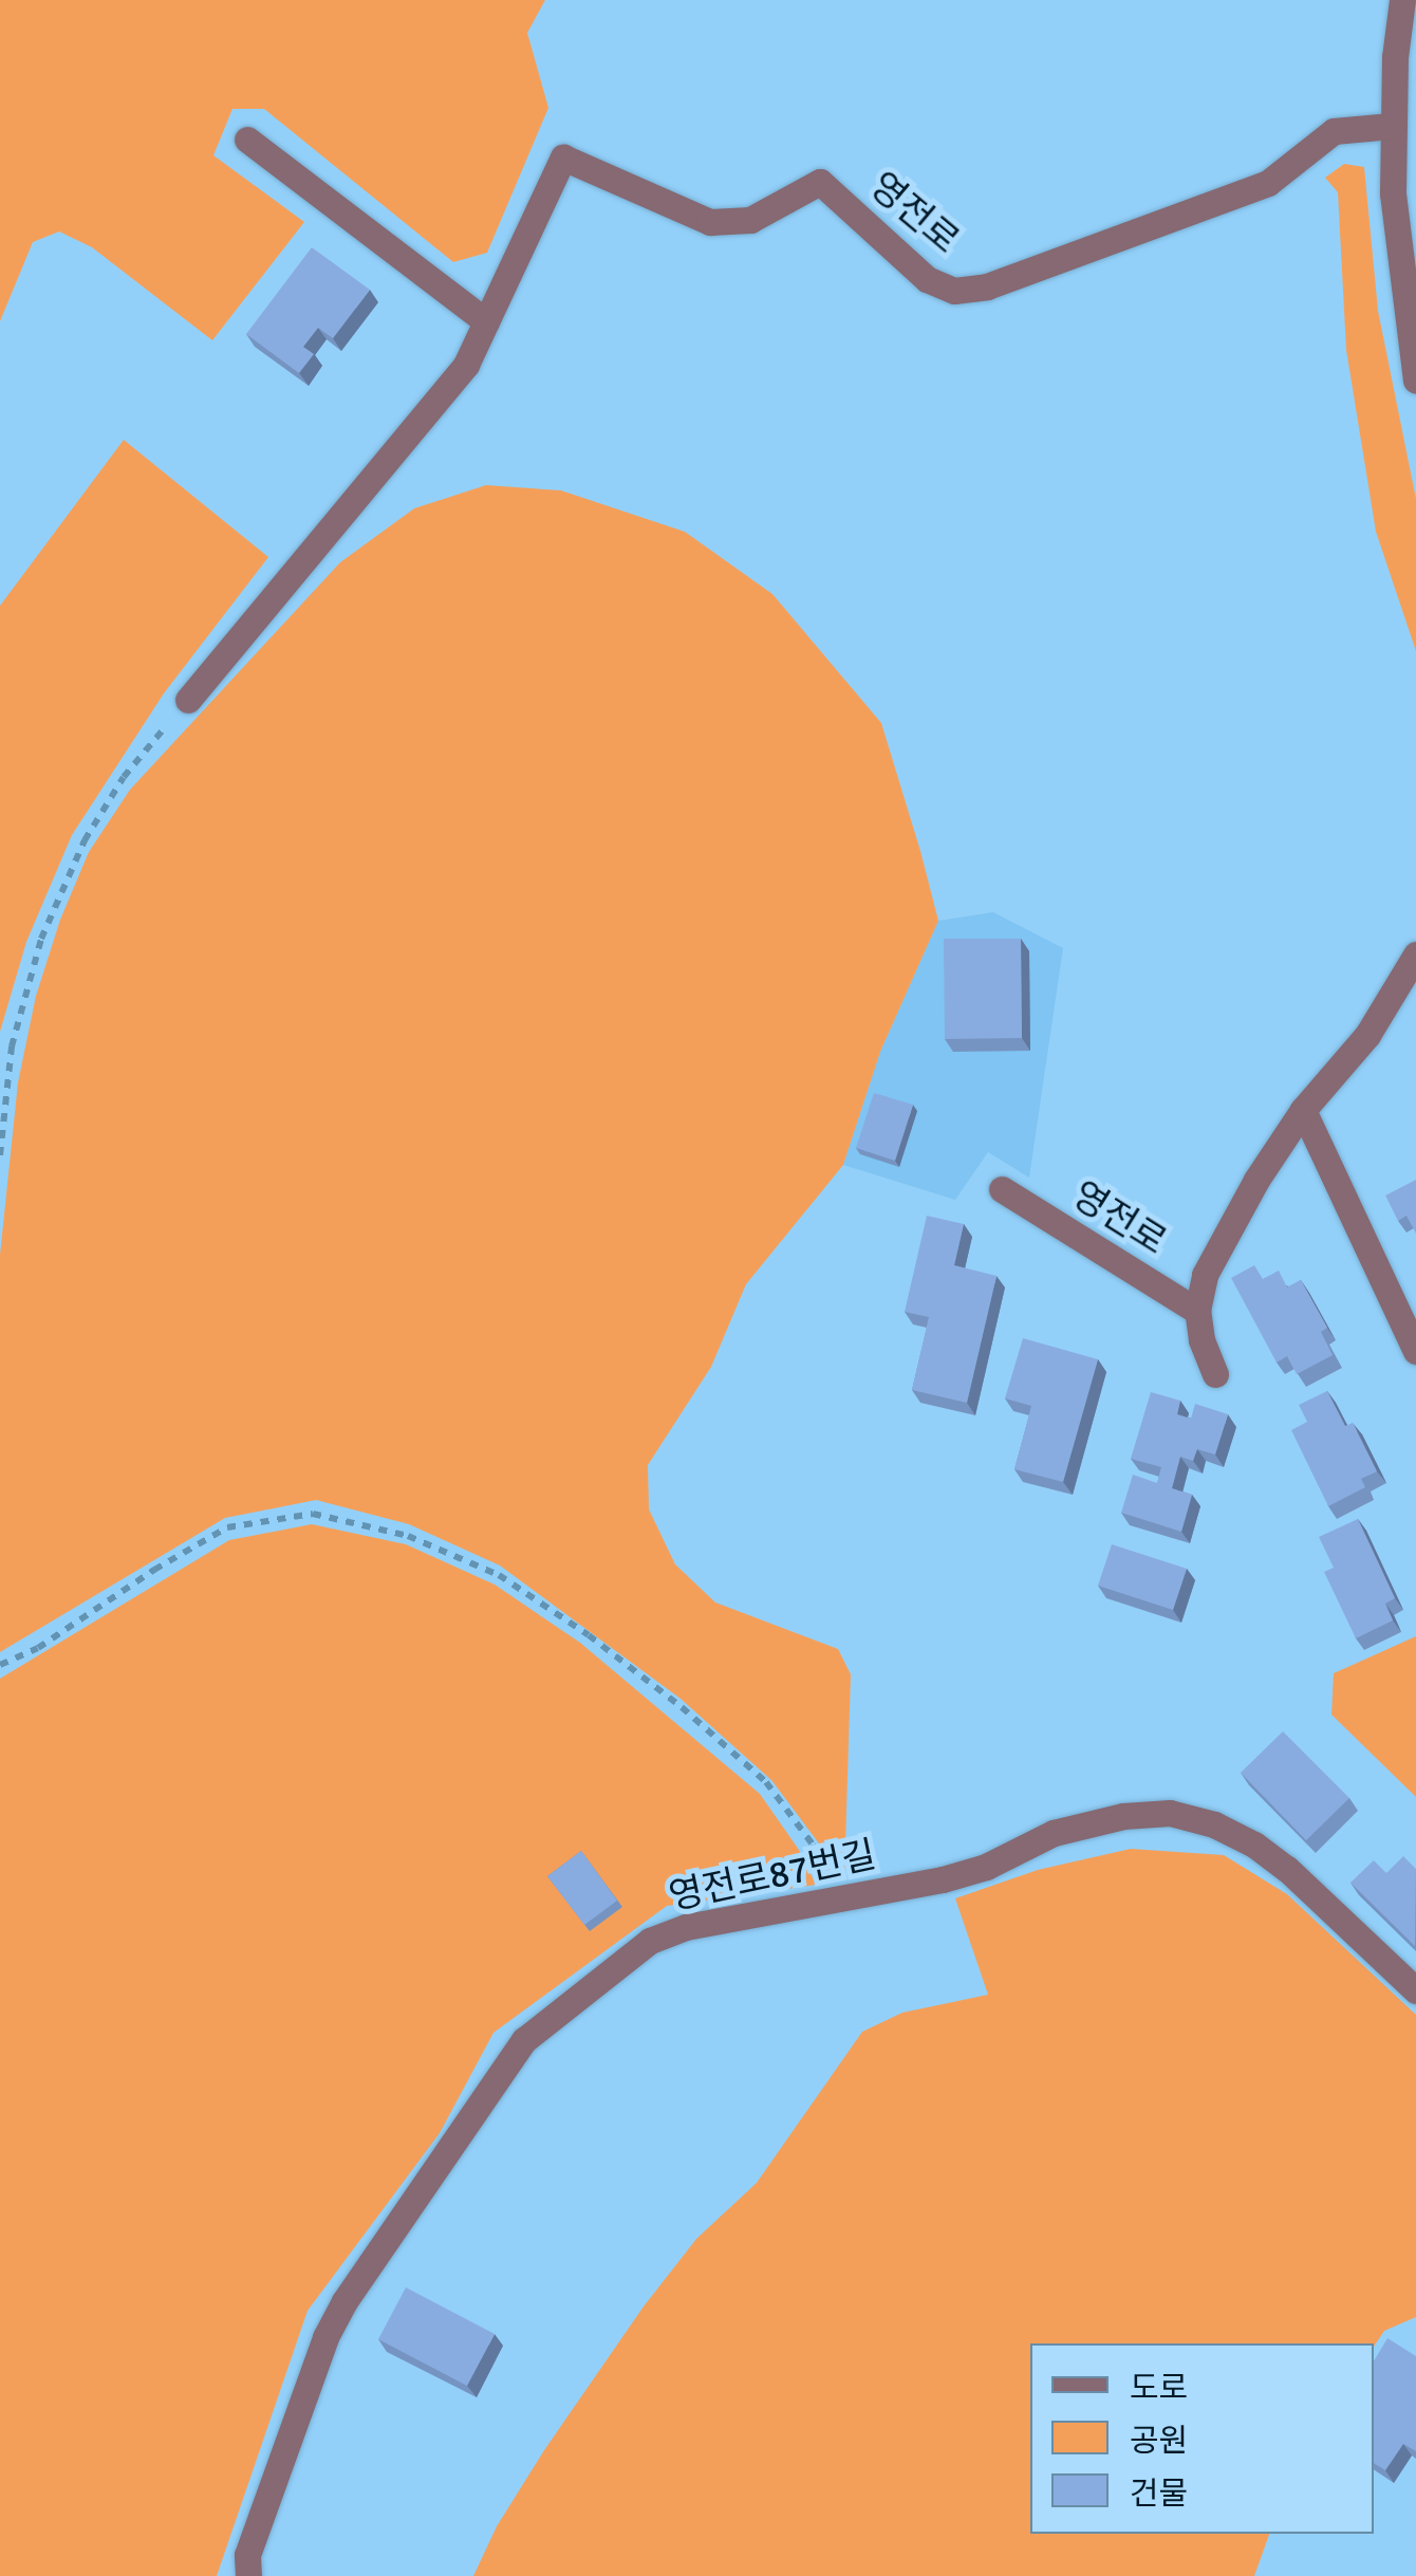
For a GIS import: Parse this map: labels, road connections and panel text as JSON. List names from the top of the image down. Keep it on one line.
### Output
{"streets":{"street":["영전로","영전로87번길"]},"legend":["도로","공원","건물"]}
